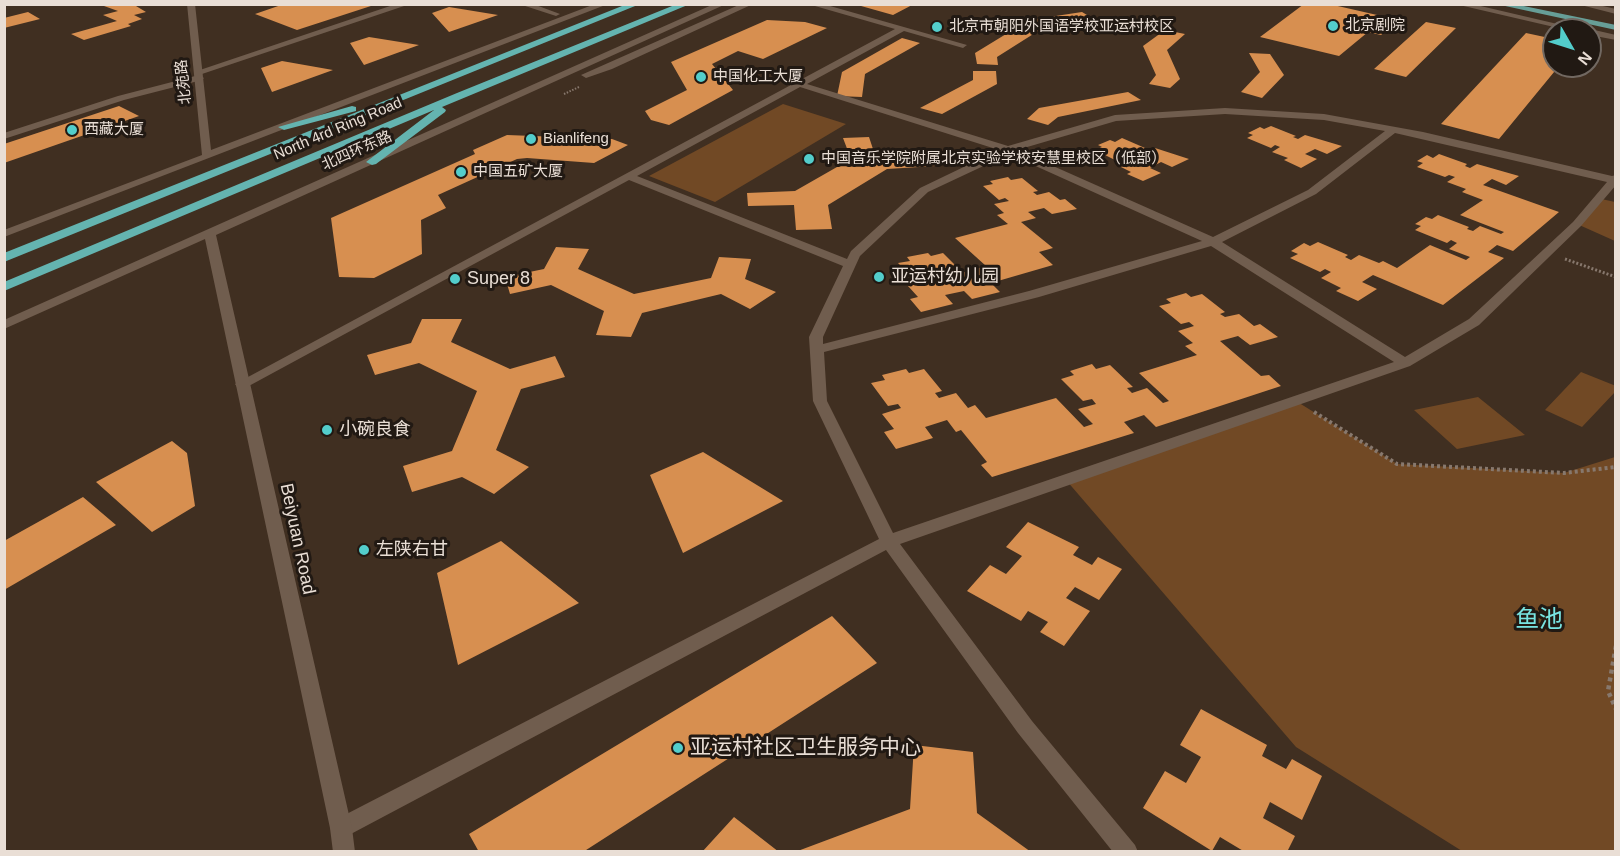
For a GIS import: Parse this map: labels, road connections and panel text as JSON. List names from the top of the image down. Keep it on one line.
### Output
{"streets":{"highway":["North 4rd Ring Road","北四环东路"],"street":["北苑路","Beiyuan Road"]},"crossings":[["北四环东路","Beiyuan Road"]],"districts":["鱼池"],"places":["北京剧院","北京市朝阳外国语学校亚运村校区","中国化工大厦","西藏大厦","Bianlifeng","中国音乐学院附属北京实验学校安慧里校区（低部）","中国五矿大厦","亚运村幼儿园","Super 8","小碗良食","左陕右甘","亚运村社区卫生服务中心"],"north":"bottom right"}
